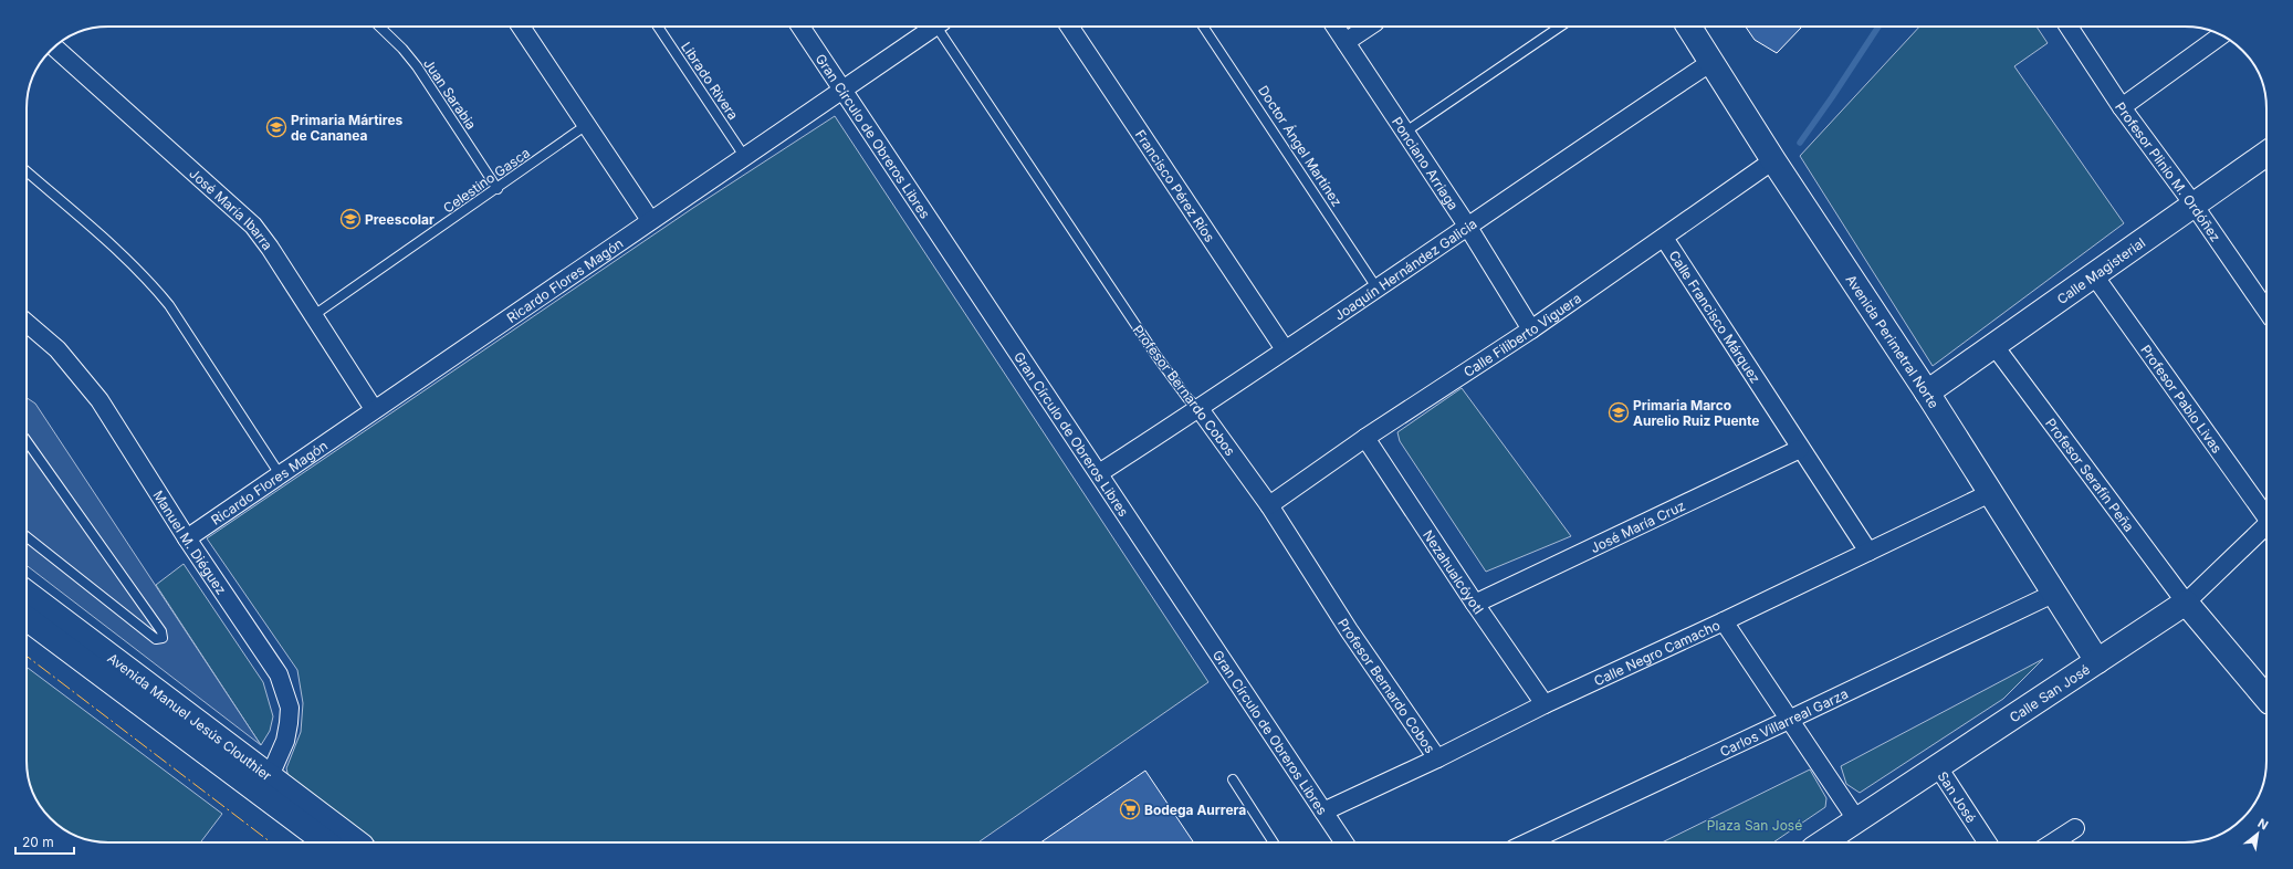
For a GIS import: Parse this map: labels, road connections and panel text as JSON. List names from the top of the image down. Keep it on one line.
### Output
{"streets":{"street":["Gran Círculo de Obreros Libres","Ponciano Arriaga","Profesor Plinio M. Ordóñez","Francisco Pérez Ríos","José María Ibarra","Joaquín Hernández Galicia","Calle Magisterial","Ricardo Flores Magón","Calle Francisco Márquez","Calle Filiberto Viguera","Avenida Perimetral Norte","Profesor Bernardo Cobos","Profesor Pablo Livas","Profesor Serafín Peña","José María Cruz","Manuel M. Diéguez","Nezahualcóyotl","Calle Negro Camacho","Calle San José","Avenida Manuel Jesús Clouthier","Carlos Villarreal Garza","San José"],"lane":["Librado Rivera","Juan Sarabia","Doctor Ángel Martínez","Celestino Gasca"]},"crossings":[["Librado Rivera","Ricardo Flores Magón"],["Juan Sarabia","Celestino Gasca"],["Gran Círculo de Obreros Libres","Joaquín Hernández Galicia"],["Gran Círculo de Obreros Libres","Ricardo Flores Magón"],["Gran Círculo de Obreros Libres","Calle Negro Camacho"],["Doctor Ángel Martínez","Joaquín Hernández Galicia"],["Ponciano Arriaga","Joaquín Hernández Galicia"],["Ponciano Arriaga","Calle Filiberto Viguera"],["Profesor Plinio M. Ordóñez","Calle Magisterial"],["Celestino Gasca","José María Ibarra"],["Francisco Pérez Ríos","Joaquín Hernández Galicia"],["José María Ibarra","Ricardo Flores Magón"],["Joaquín Hernández Galicia","Avenida Perimetral Norte"],["Joaquín Hernández Galicia","Profesor Bernardo Cobos"],["Calle Magisterial","Avenida Perimetral Norte"],["Calle Magisterial","Profesor Pablo Livas"],["Calle Magisterial","Profesor Serafín Peña"],["Ricardo Flores Magón","Manuel M. Diéguez"],["Calle Francisco Márquez","Calle Filiberto Viguera"],["Calle Francisco Márquez","José María Cruz"],["Calle Francisco Márquez","Calle Negro Camacho"],["Calle Filiberto Viguera","Avenida Perimetral Norte"],["Calle Filiberto Viguera","Profesor Bernardo Cobos"],["Calle Filiberto Viguera","Nezahualcóyotl"],["Avenida Perimetral Norte","Calle Negro Camacho"],["Avenida Perimetral Norte","Calle San José"],["Avenida Perimetral Norte","Carlos Villarreal Garza"],["Profesor Bernardo Cobos","Calle Negro Camacho"],["Profesor Serafín Peña","Calle San José"],["José María Cruz","Nezahualcóyotl"],["Manuel M. Diéguez","Avenida Manuel Jesús Clouthier"],["Nezahualcóyotl","Calle Negro Camacho"],["Calle San José","San José"]],"parks":["Plaza San José"],"places":{"school or university":["Primaria Mártires de Cananea","Preescolar","Primaria Marco Aurelio Ruiz Puente"],"supermarket":["Bodega Aurrera"]},"scale_bar":"20 m","north":"top right"}
